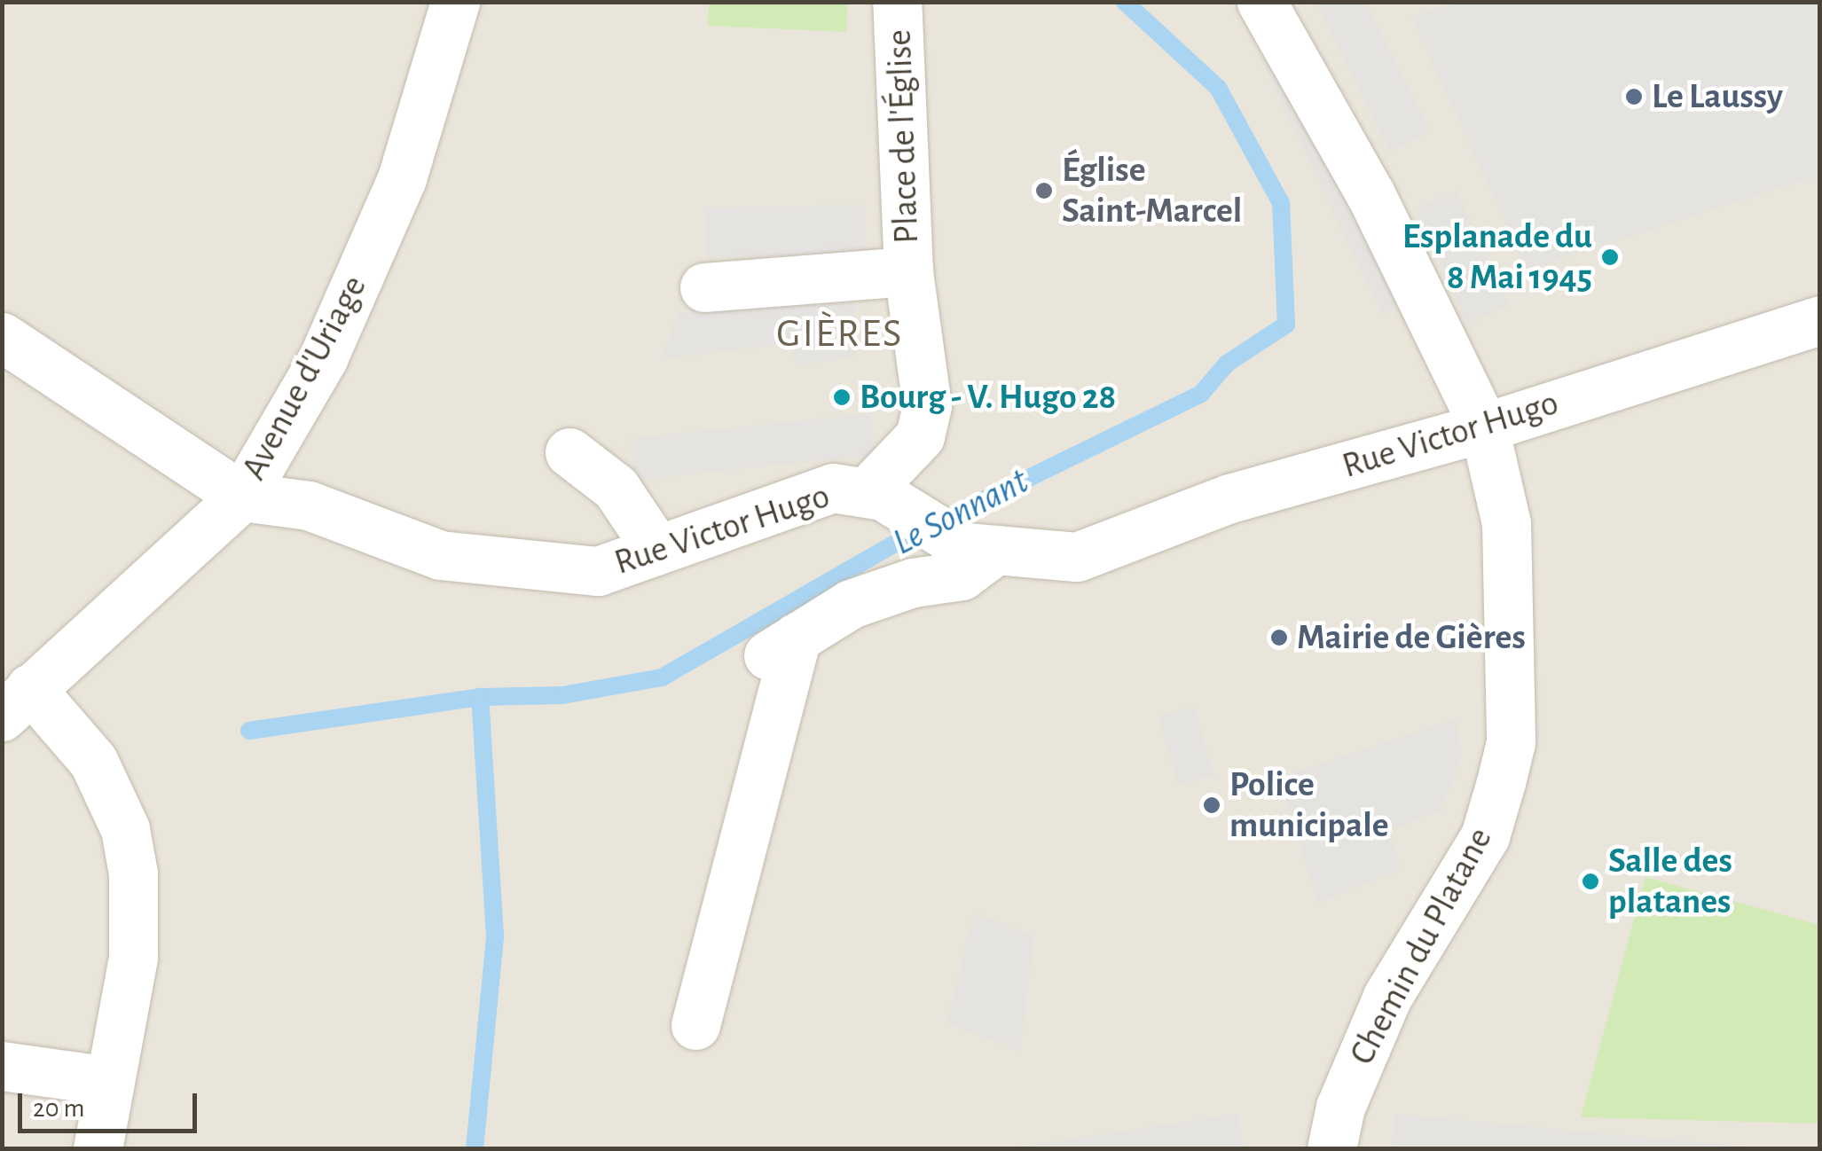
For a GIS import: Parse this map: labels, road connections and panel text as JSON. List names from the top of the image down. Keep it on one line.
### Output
{"streets":{"street":["Place de l'Église","Avenue d'Uriage","Rue Victor Hugo","Chemin du Platane"]},"crossings":[["Place de l'Église","Rue Victor Hugo"],["Avenue d'Uriage","Rue Victor Hugo"],["Rue Victor Hugo","Chemin du Platane"]],"districts":["GIÈRES"],"water":["Le Sonnant"],"places":["Le Laussy","Église Saint-Marcel","Esplanade du 8 Mai 1945","Bourg - V. Hugo 28","Mairie de Gières","Police municipale","Salle des platanes"],"scale_bar":"20 m"}
